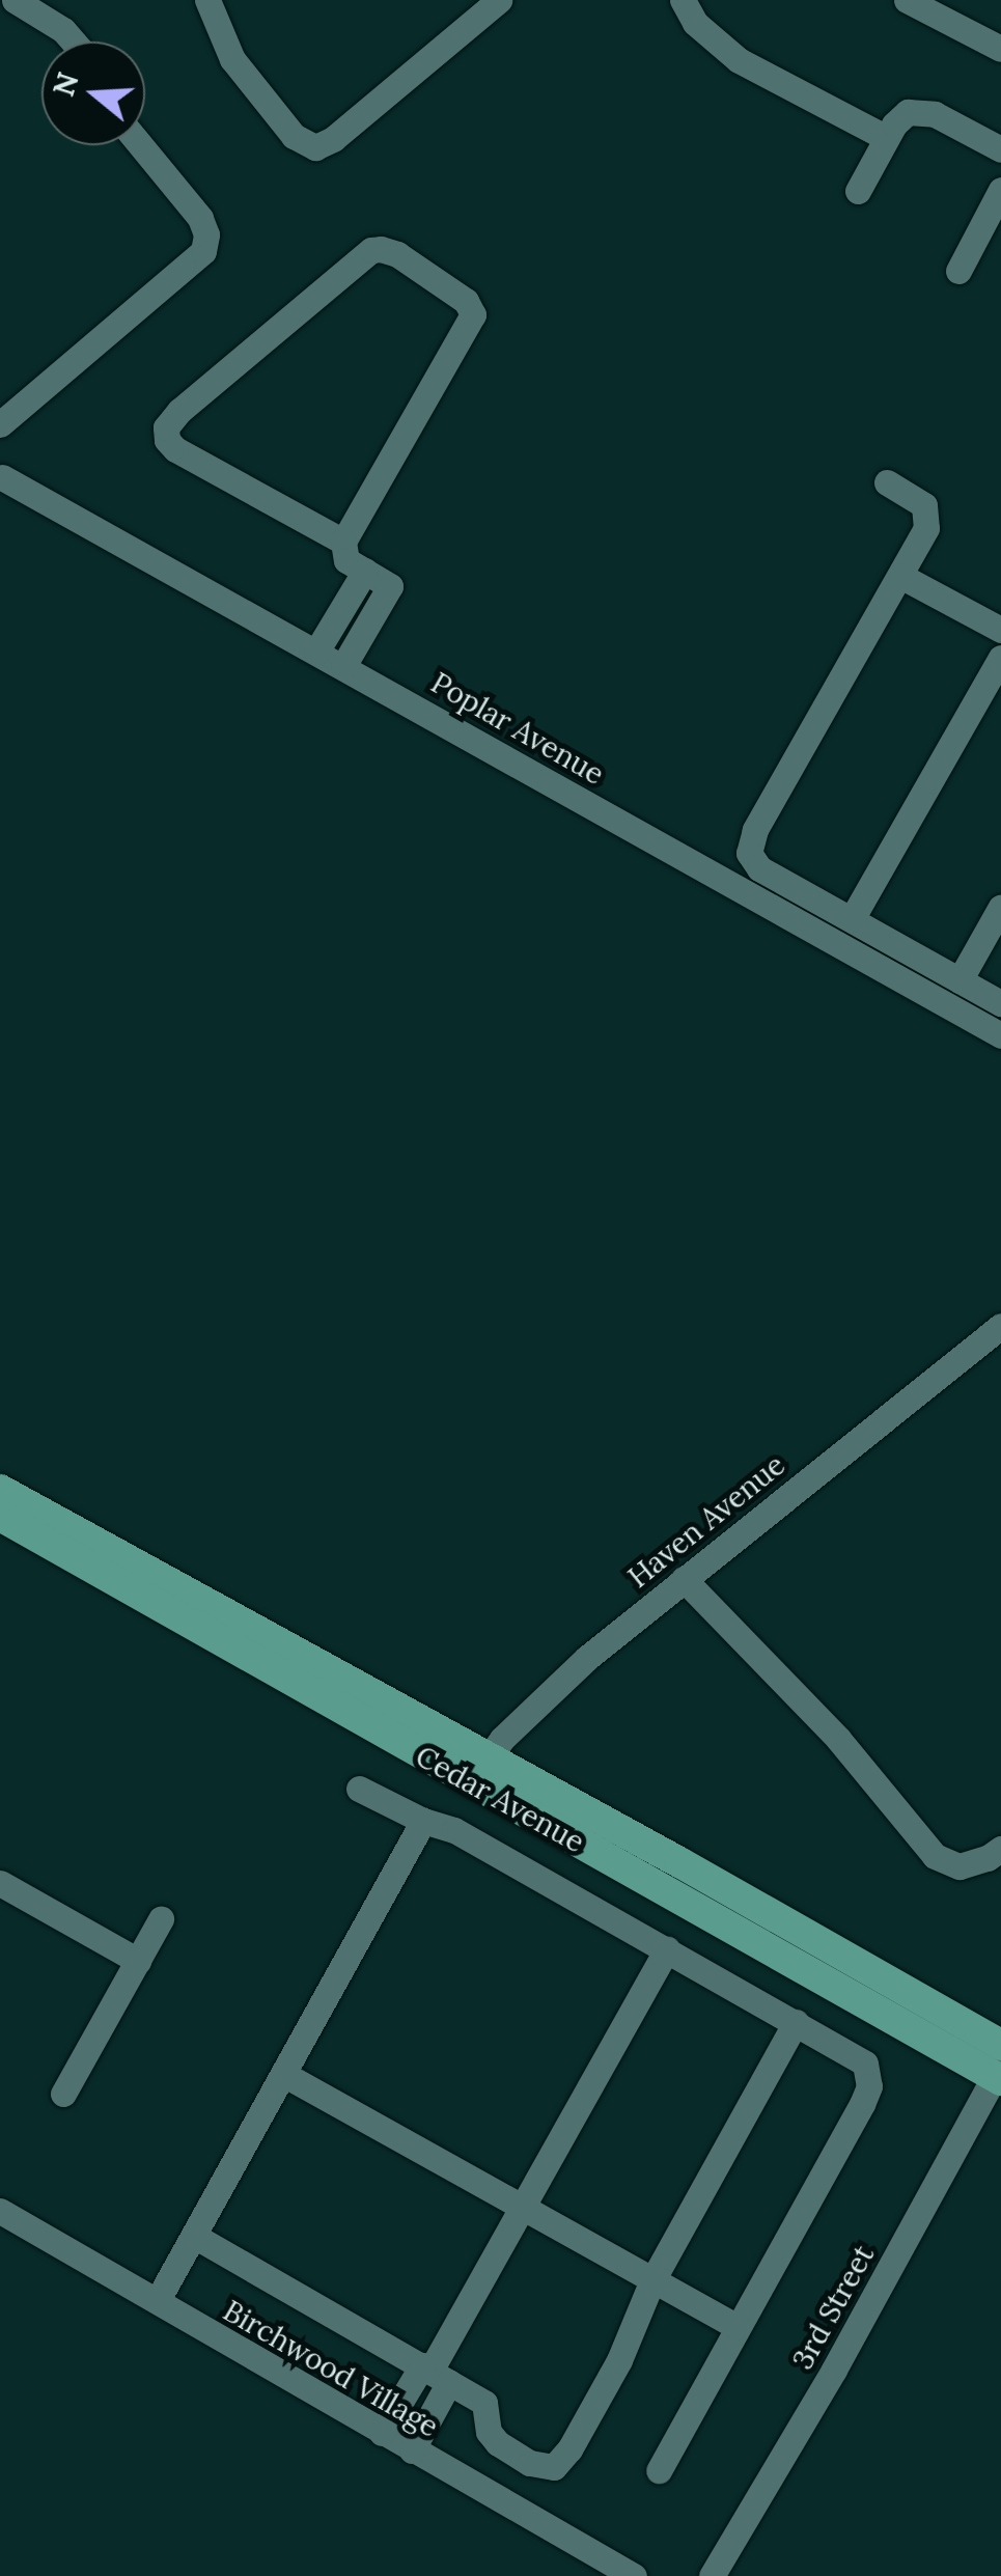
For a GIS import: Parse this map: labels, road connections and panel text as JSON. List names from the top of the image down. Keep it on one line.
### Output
{"streets":{"main road":["Cedar Avenue"],"street":["Poplar Avenue","Haven Avenue","3rd Street","Birchwood Village"]},"crossings":[["Haven Avenue","Cedar Avenue"],["Cedar Avenue","3rd Street"]],"north":"left"}
